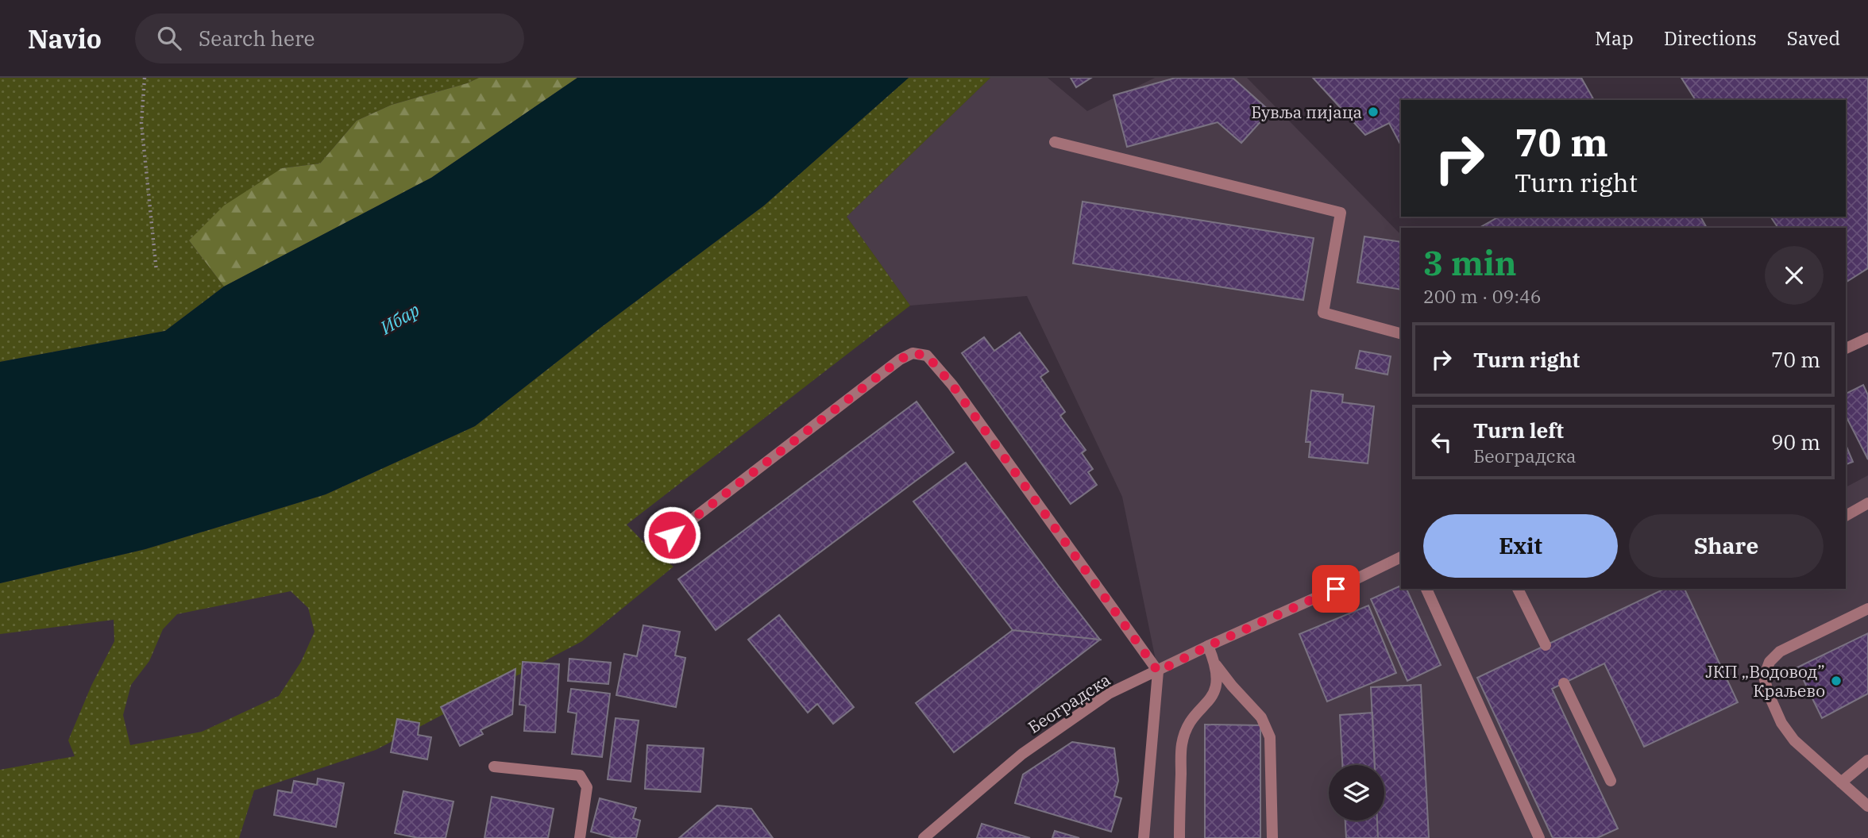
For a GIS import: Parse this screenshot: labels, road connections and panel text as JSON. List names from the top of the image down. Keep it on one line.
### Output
{"streets":{"street":["Београдска"]},"water":["Ибар"],"places":["Бувља пијаца","ЈКП „Водовод” Краљево"],"page":{"header":"Navio","search":"Search here","nav":["Map","Directions","Saved"],"turn":["70 m","Turn right"],"heading":["3 min","200 m · 09:46"],"list":[{"name":"Turn right","value":"70 m"},{"name":"Turn left","note":"Београдска","value":"90 m"}],"buttons":["Exit","Share"]}}
